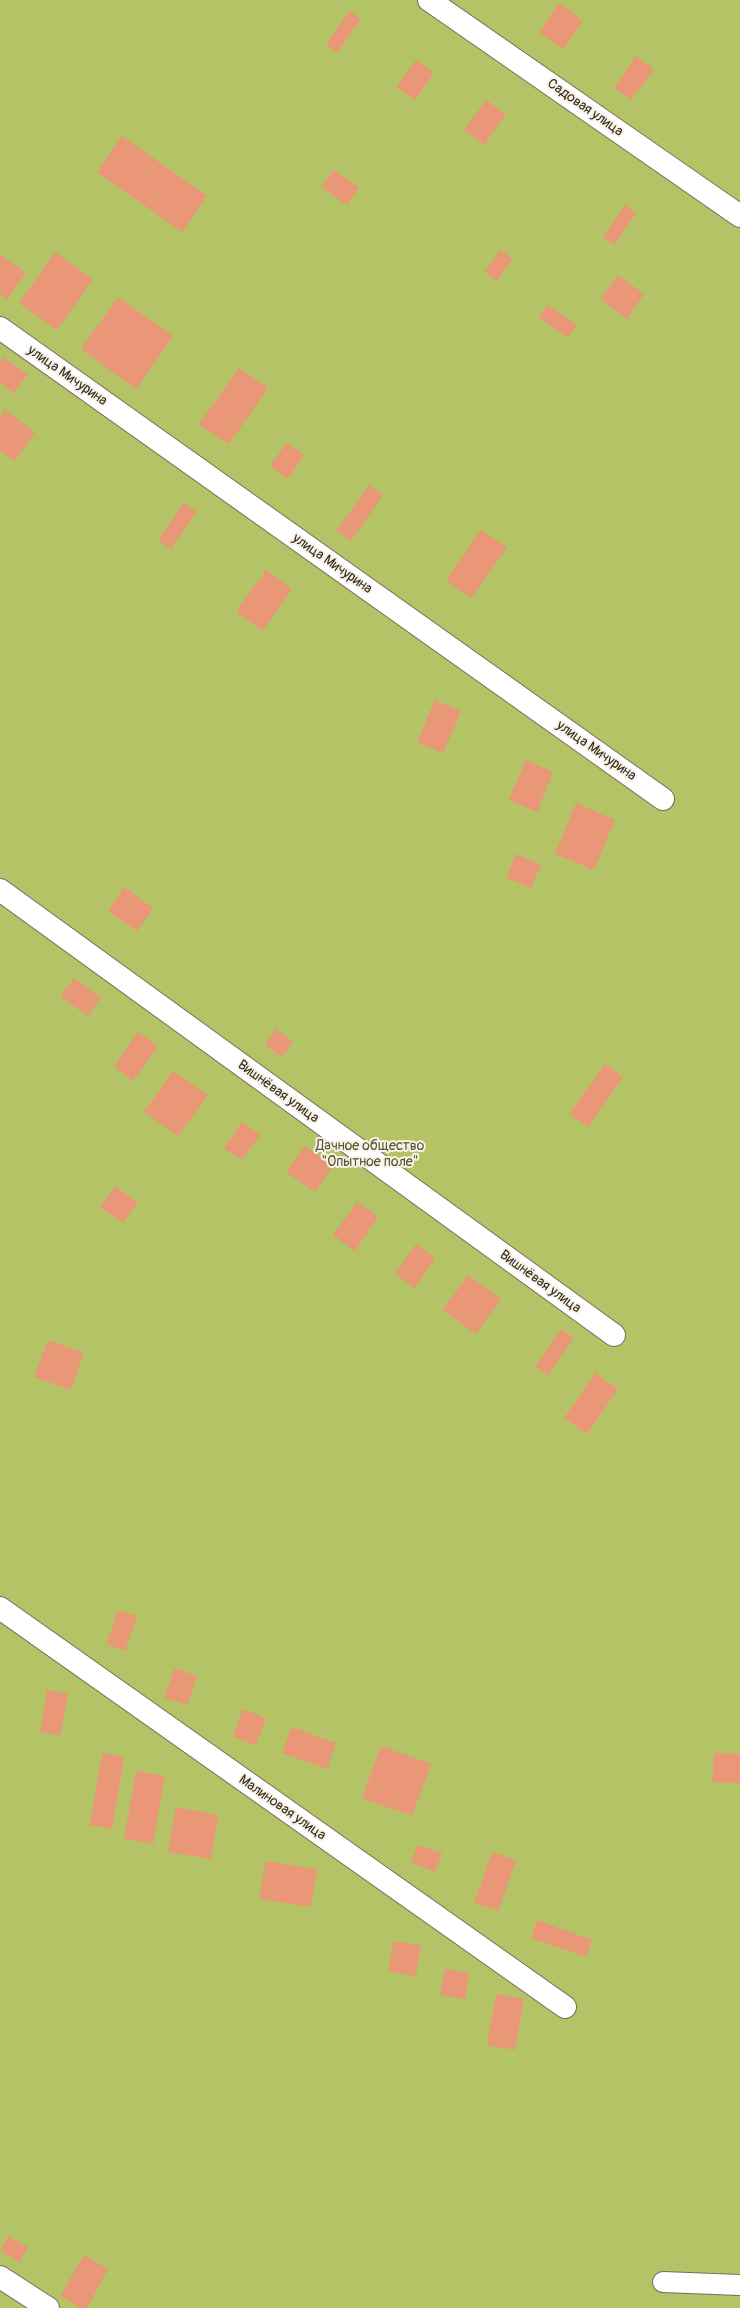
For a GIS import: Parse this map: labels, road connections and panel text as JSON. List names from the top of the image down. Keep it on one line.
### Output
{"streets":{"street":["Садовая улица","улица Мичурина","Вишнёвая улица","Малиновая улица"]},"parks":["Дачное общество \"Опытное поле\""]}
